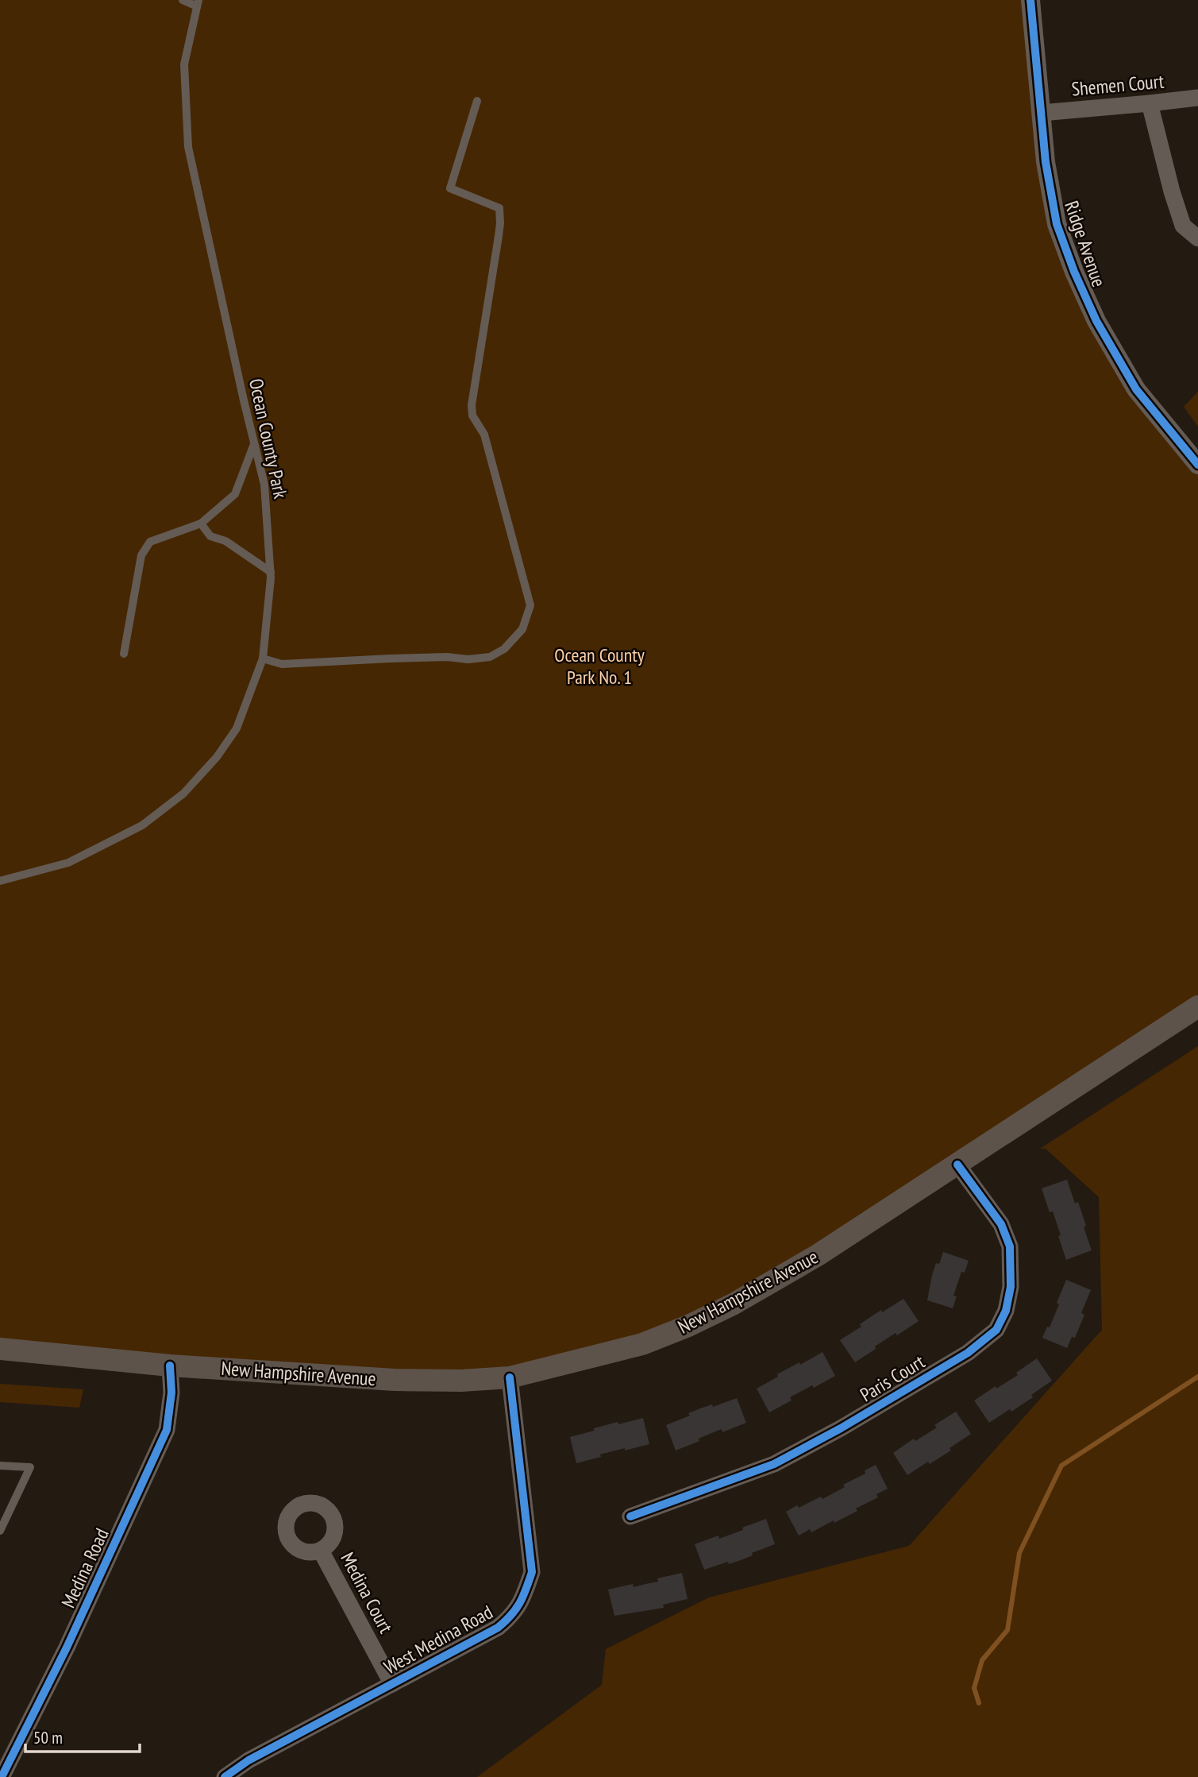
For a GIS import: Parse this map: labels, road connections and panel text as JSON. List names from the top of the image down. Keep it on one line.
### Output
{"streets":{"main road":["New Hampshire Avenue"],"street":["Shemen Court","Ridge Avenue","Paris Court","Medina Road","Medina Court","West Medina Road"],"lane":["Ocean County Park"]},"crossings":[["Shemen Court","Ridge Avenue"],["New Hampshire Avenue","Paris Court"],["New Hampshire Avenue","Medina Road"],["New Hampshire Avenue","West Medina Road"],["Medina Court","West Medina Road"]],"parks":["Ocean County Park No. 1"],"scale_bar":"50 m"}
